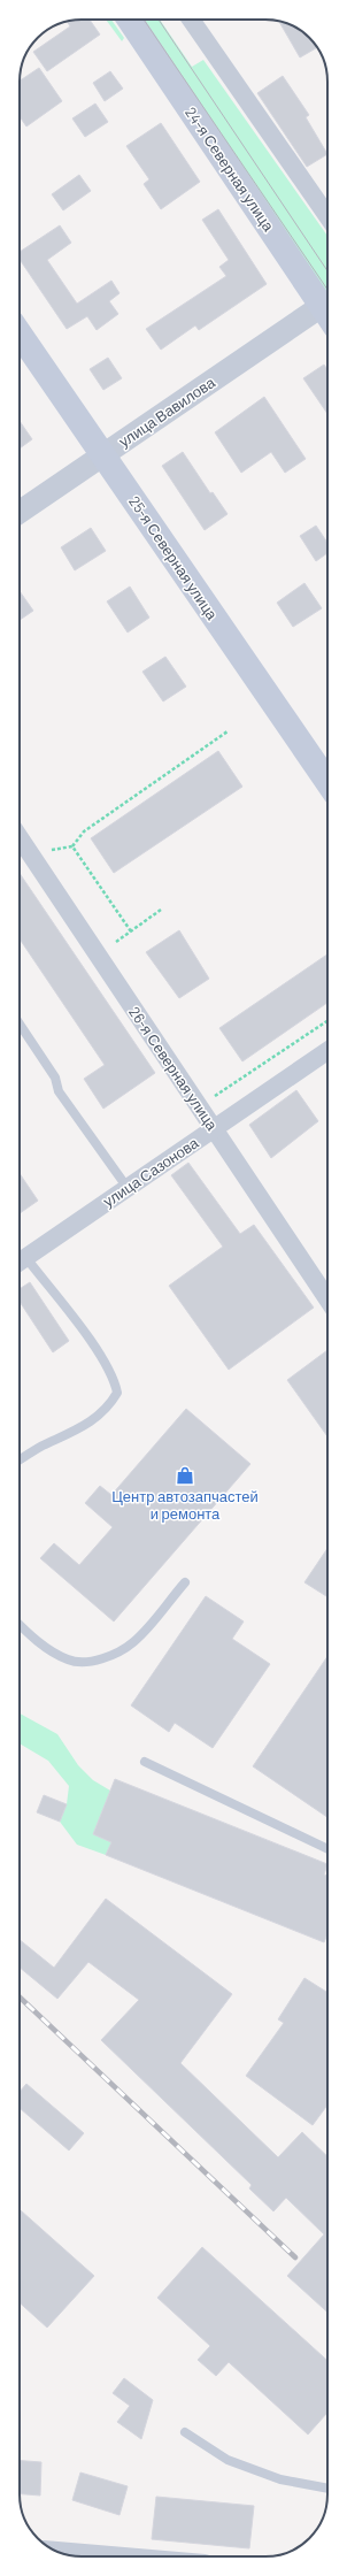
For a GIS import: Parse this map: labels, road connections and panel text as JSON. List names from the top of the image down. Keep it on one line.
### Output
{"streets":{"main road":["24-я Северная улица","25-я Северная улица"],"street":["улица Вавилова","26-я Северная улица","улица Сазонова"]},"crossings":[["улица Вавилова","25-я Северная улица"],["26-я Северная улица","улица Сазонова"]],"places":{"shop":["Центр автозапчастей и ремонта"]}}
